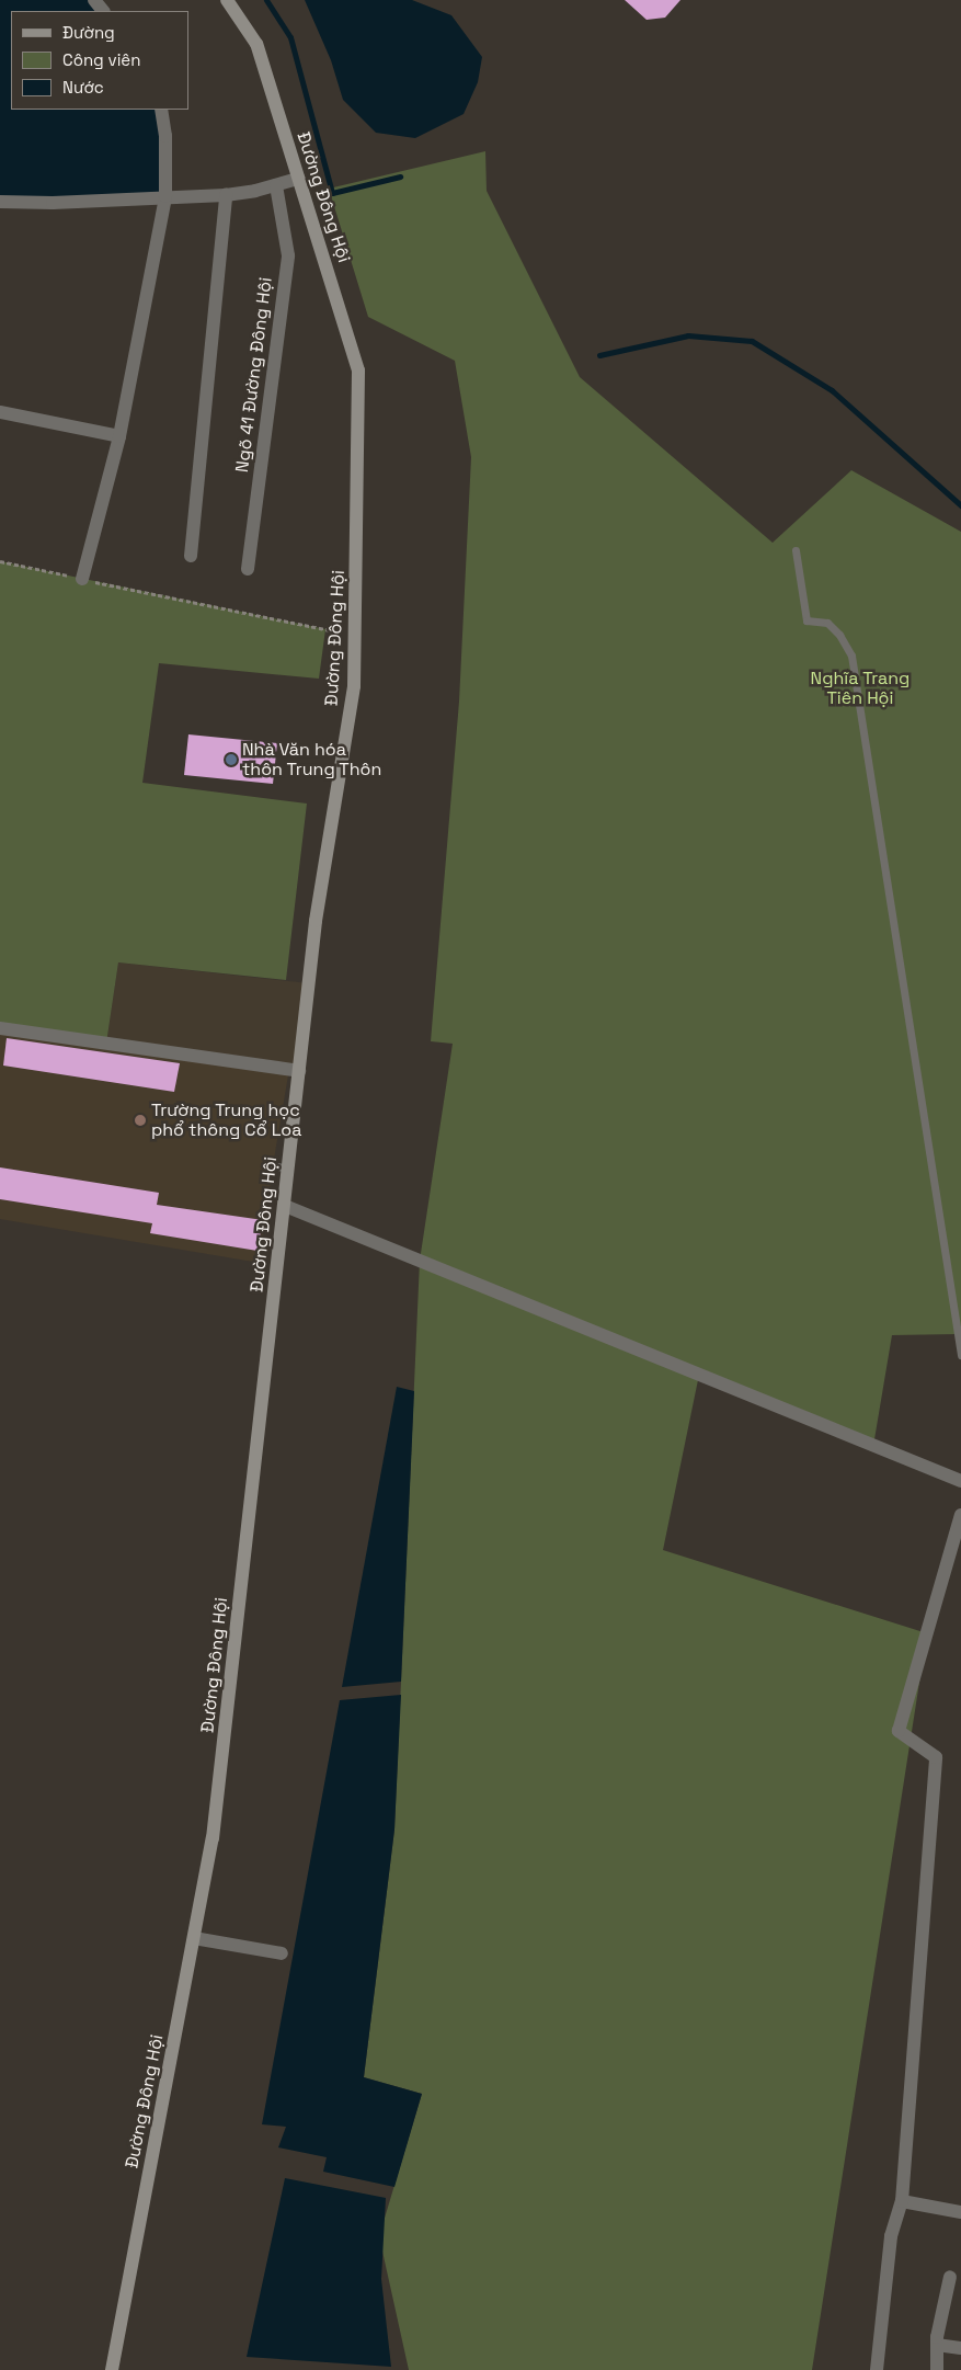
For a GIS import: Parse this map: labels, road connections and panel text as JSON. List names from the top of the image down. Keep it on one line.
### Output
{"streets":{"street":["Đường Đông Hội","Ngõ 41 Đường Đông Hội"]},"parks":["Nghĩa Trang Tiên Hội"],"places":["Nhà Văn hóa thôn Trung Thôn","Trường Trung học phổ thông Cổ Loa"],"legend":["Đường","Công viên","Nước"]}
